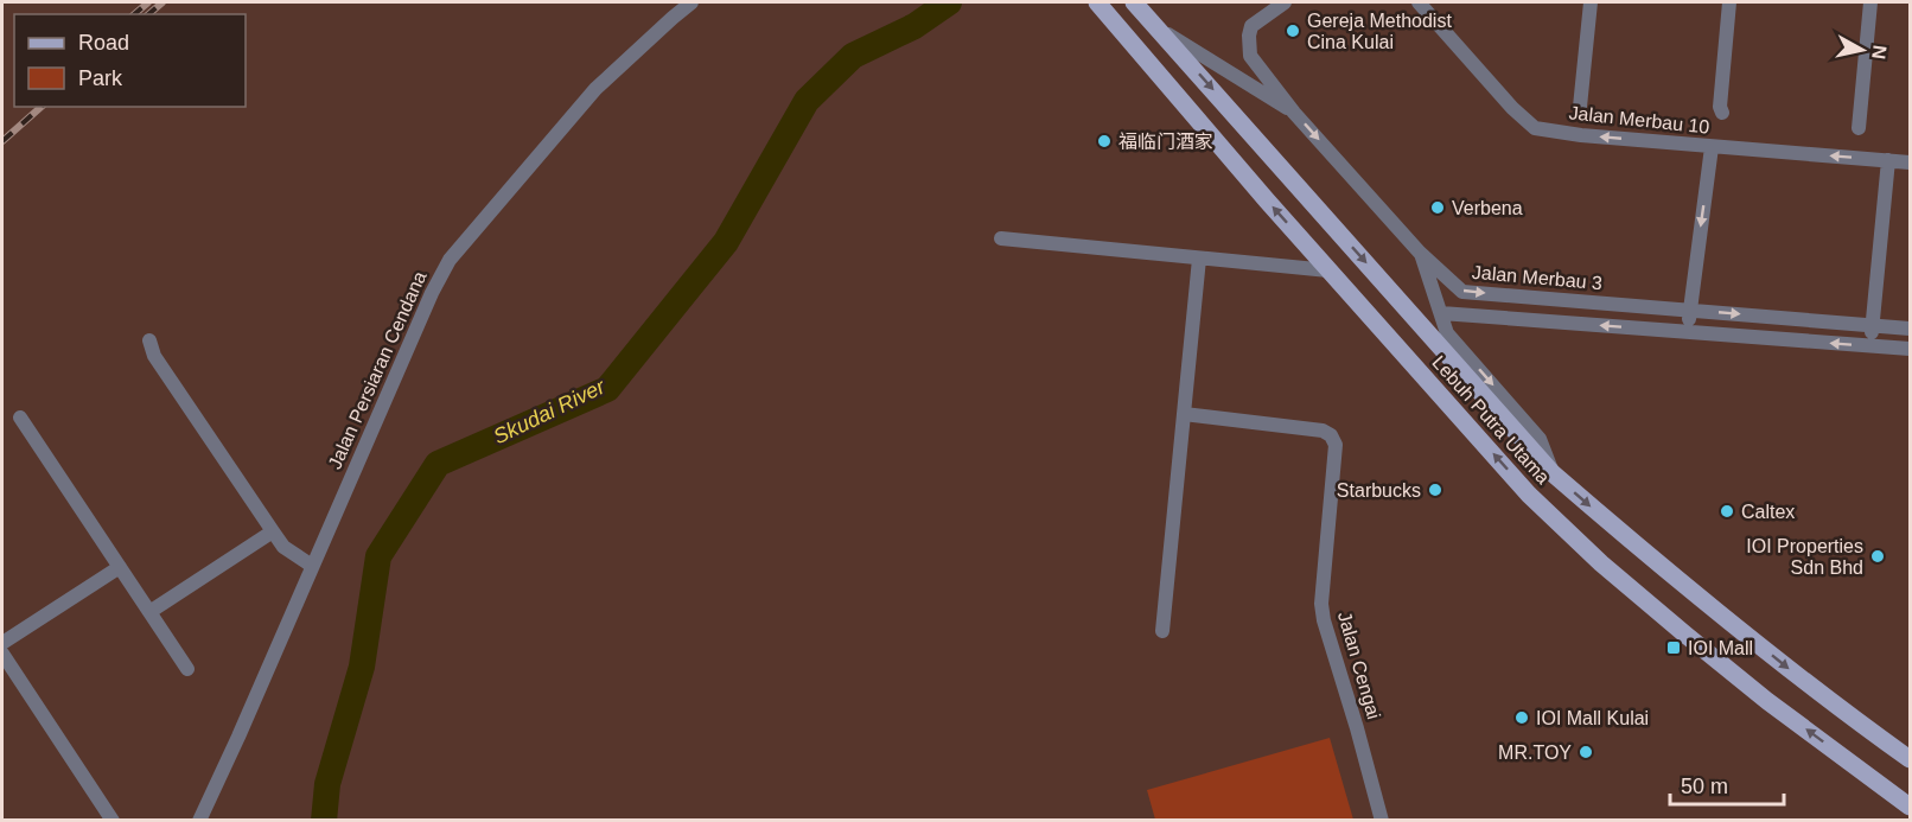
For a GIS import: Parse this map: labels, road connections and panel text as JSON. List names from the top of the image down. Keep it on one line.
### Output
{"streets":{"main road":["Lebuh Putra Utama"],"street":["Jalan Merbau 10","Jalan Merbau 3","Jalan Persiaran Cendana","Jalan Cengai"]},"one_way":["Jalan Merbau 10"],"water":["Skudai River"],"places":{"other":["Gereja Methodist Cina Kulai","福临门酒家","Verbena","Starbucks","Caltex","IOI Properties Sdn Bhd","IOI Mall Kulai","MR.TOY"],"transit":["IOI Mall"]},"legend":["Road","Park"],"scale_bar":"50 m","north":"right"}
